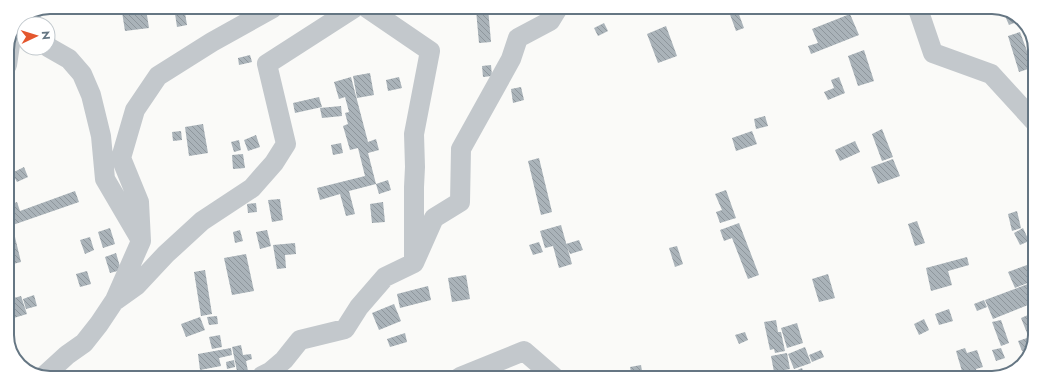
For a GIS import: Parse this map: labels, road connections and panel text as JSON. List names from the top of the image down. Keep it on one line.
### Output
{"north":"right"}
